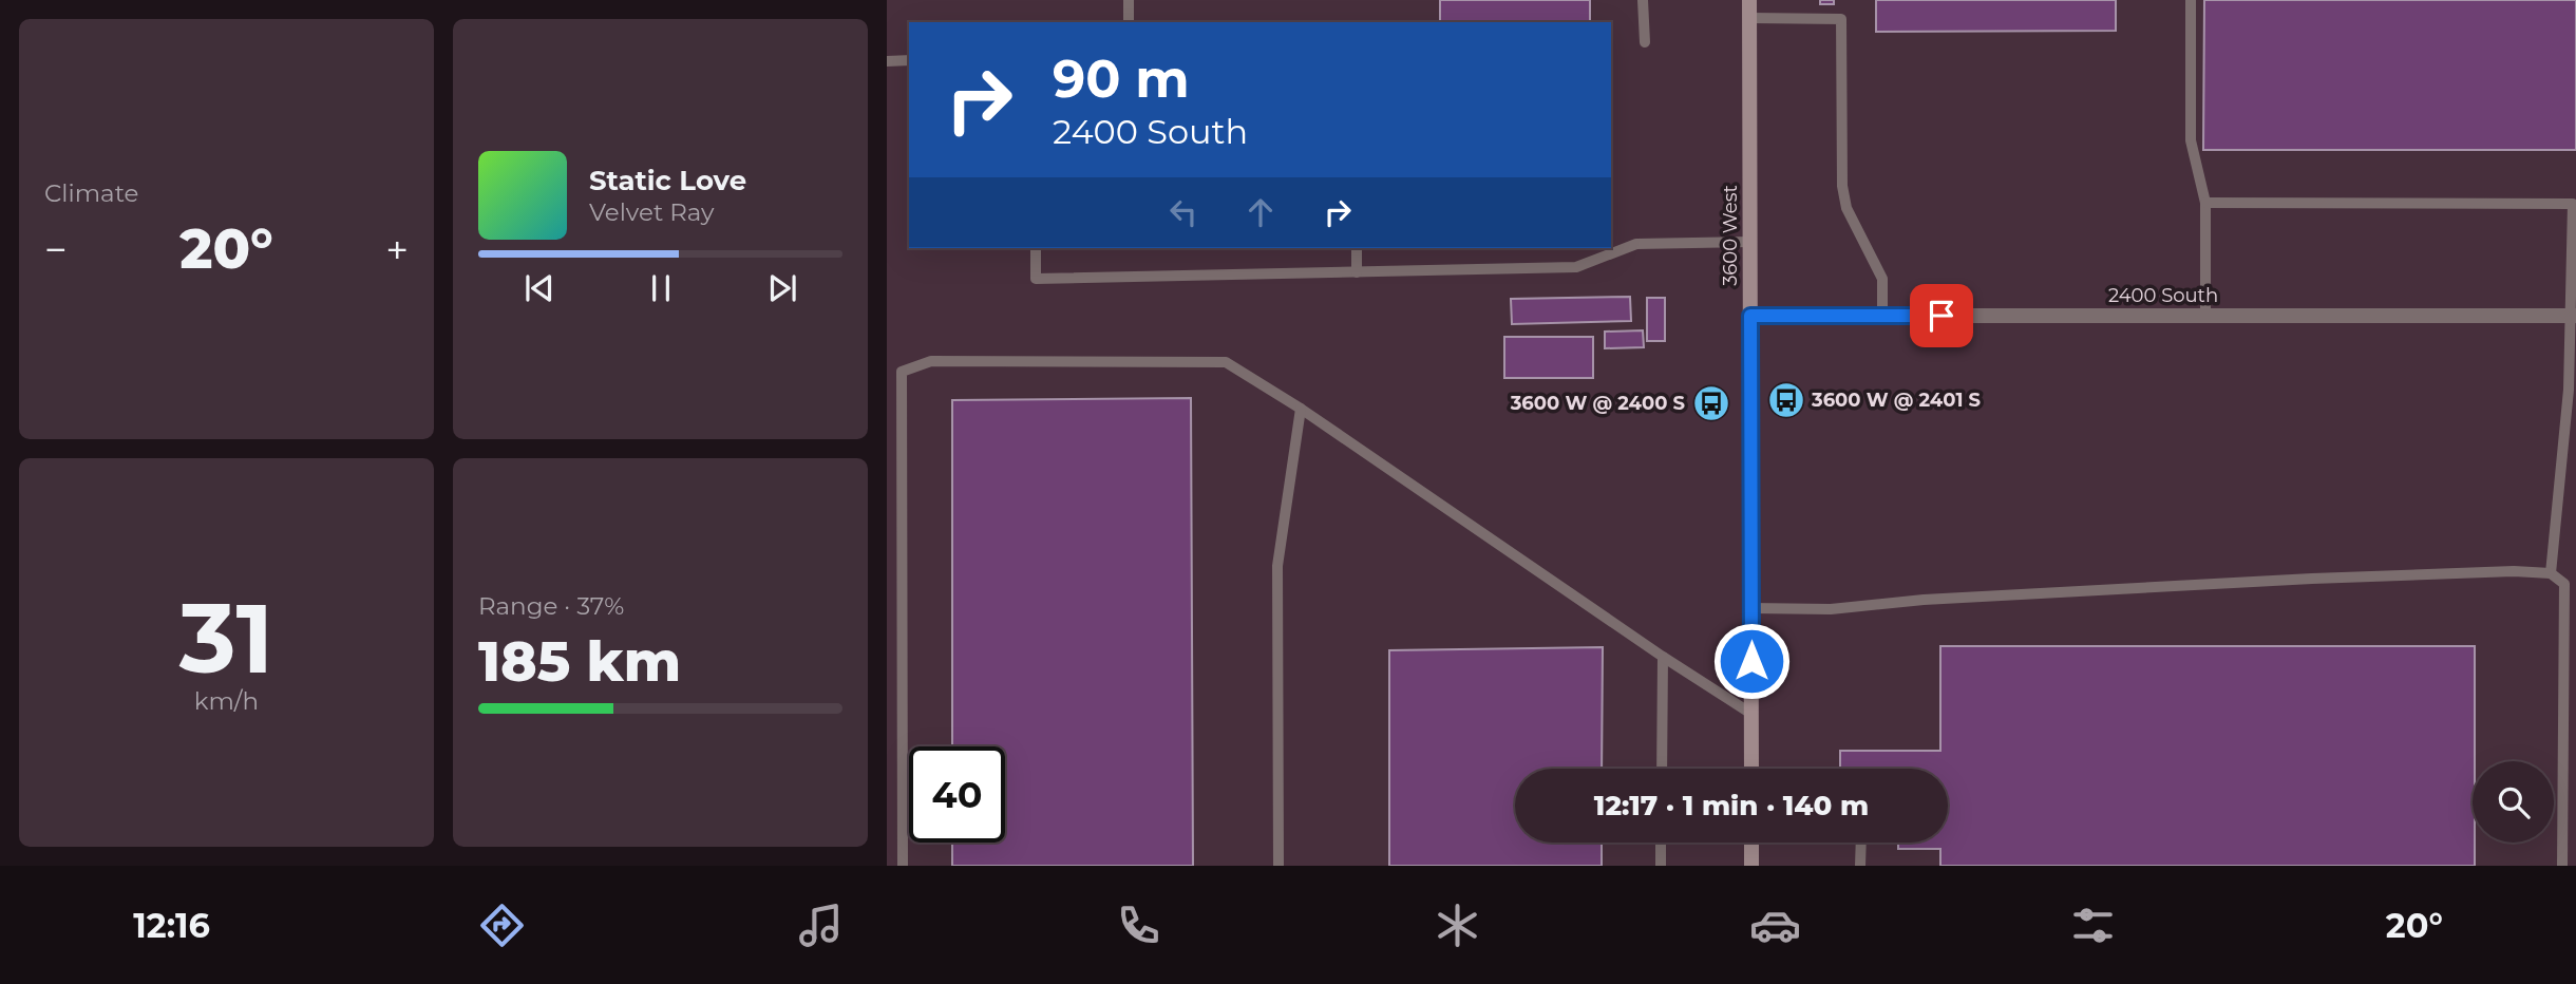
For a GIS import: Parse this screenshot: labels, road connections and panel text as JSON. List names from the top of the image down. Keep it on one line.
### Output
{"streets":{"street":["3600 West","2400 South"]},"crossings":[["3600 West","2400 South"]],"places":{"bus stop":["3600 W @ 2401 S","3600 W @ 2400 S"]},"page":{"tile":["Climate",["31","km/h"],["Range · 37%","185 km"]],"turn":["90 m","2400 South"],"song":["Static Love","Velvet Ray"],"heat":["−","20°","+"],"limit":"40","trip":"12:17 · 1 min · 140 m","tabs":["12:16","20°"]}}
